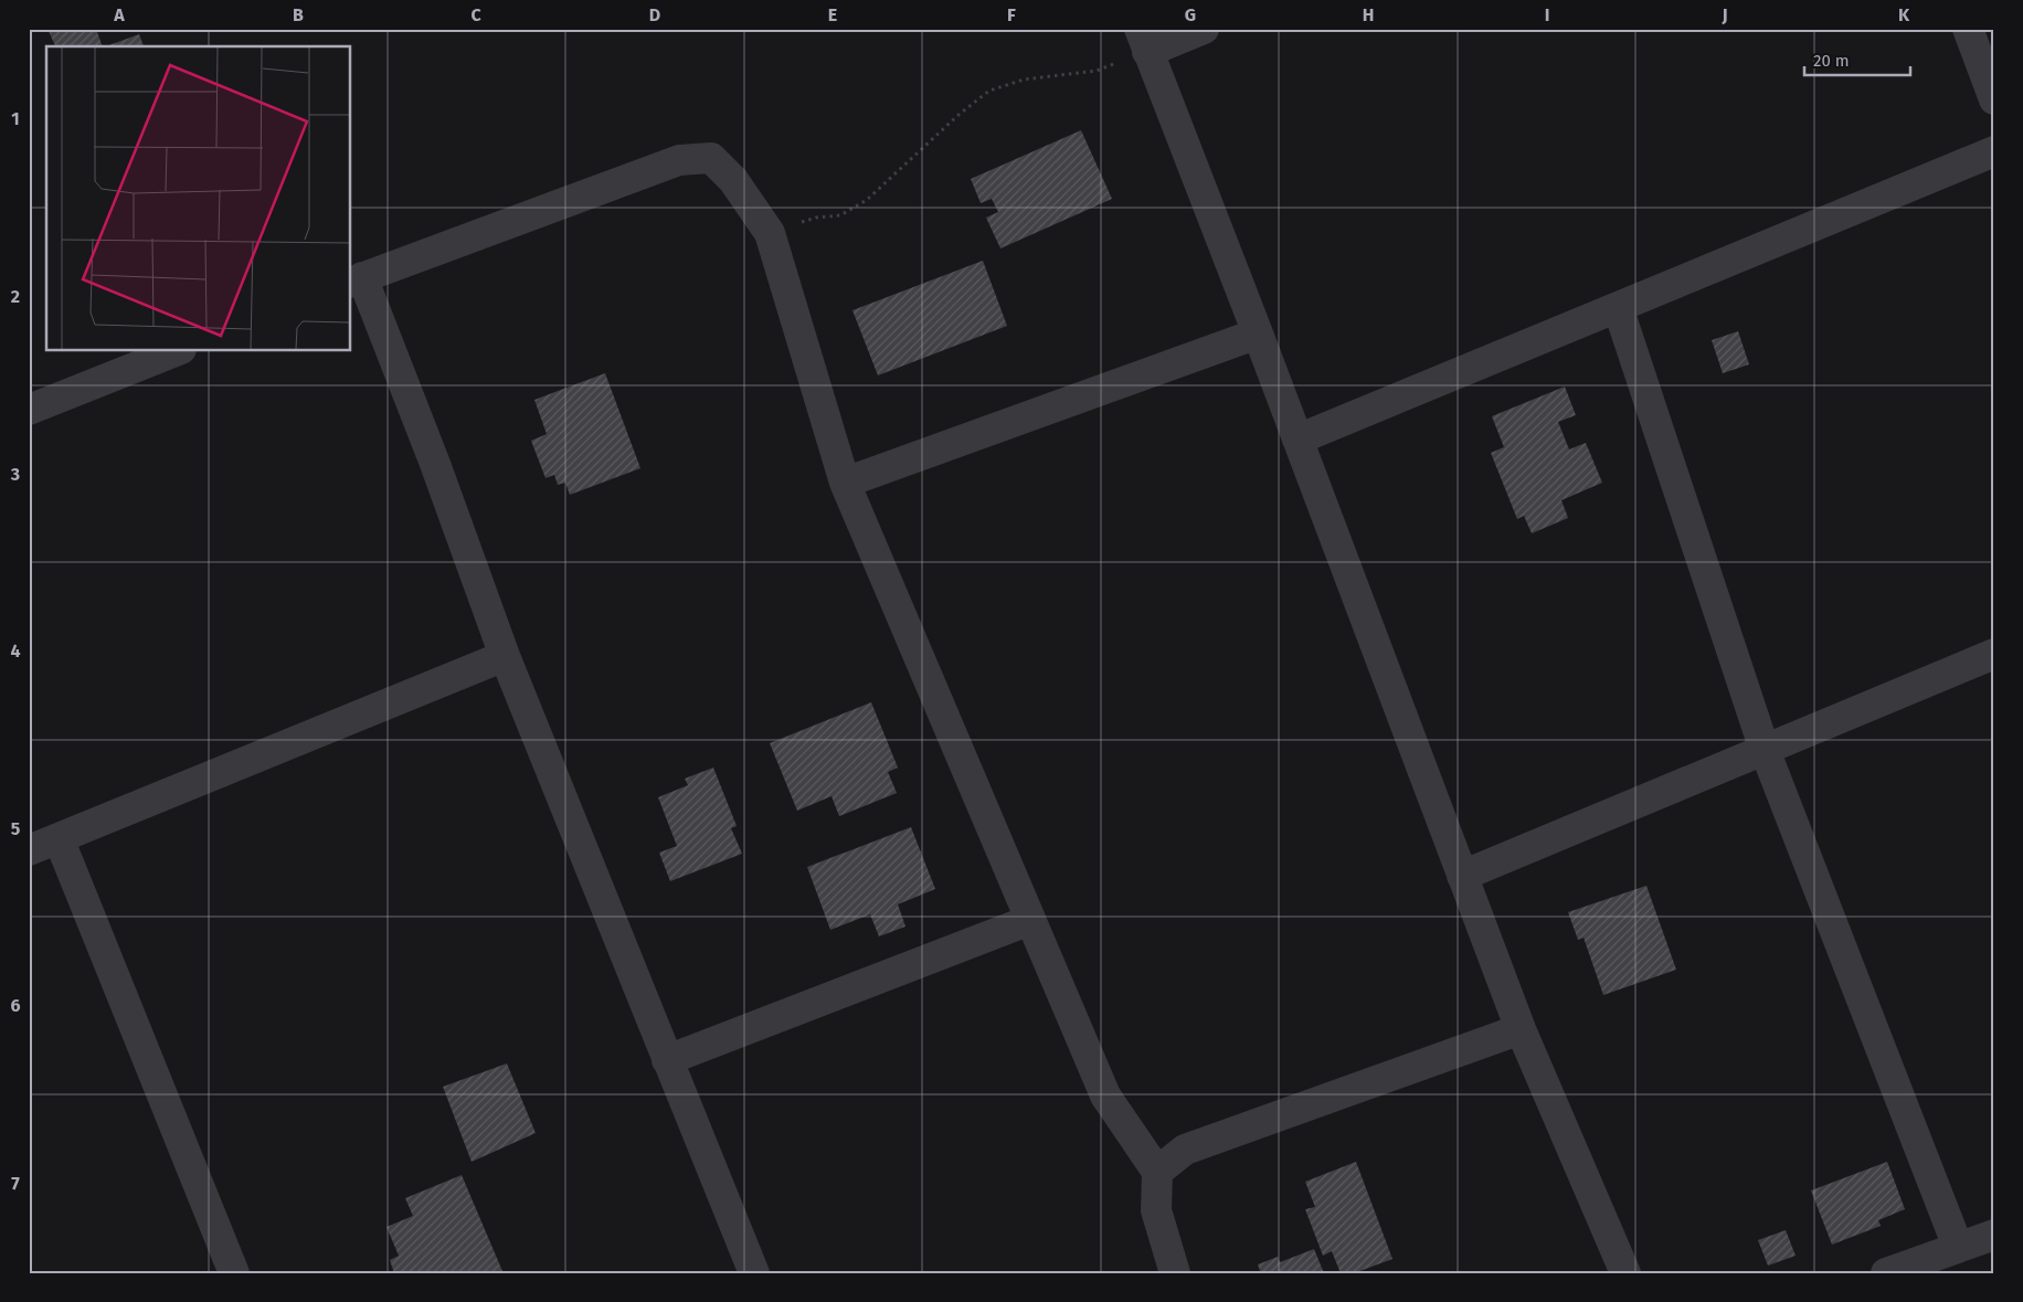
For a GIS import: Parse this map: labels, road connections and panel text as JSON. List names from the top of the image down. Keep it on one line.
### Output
{"scale_bar":"20 m","grid":{"columns":["A","B","C","D","E","F","G","H","I","J","K"],"rows":["1","2","3","4","5","6","7"]}}
